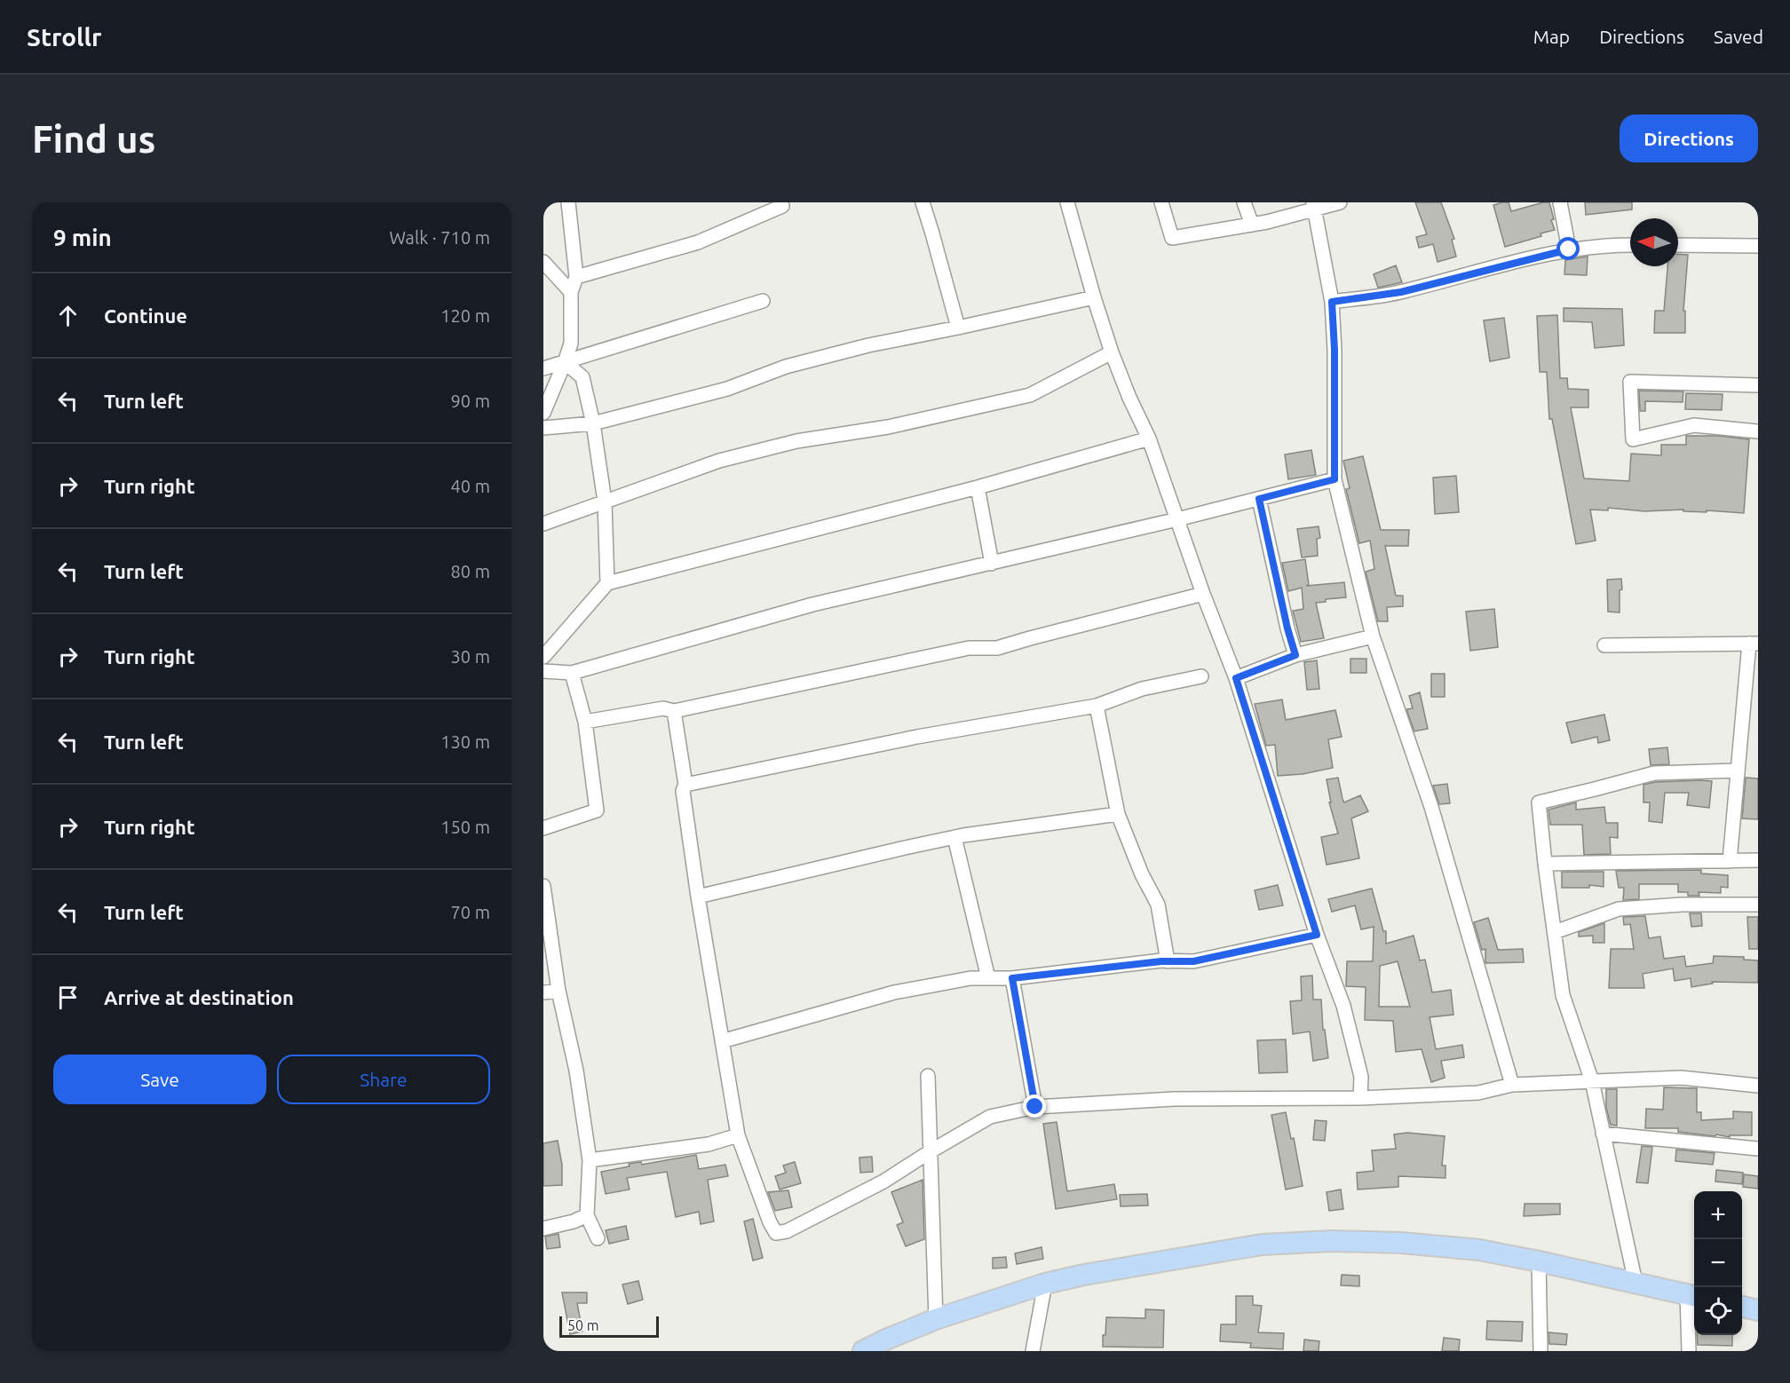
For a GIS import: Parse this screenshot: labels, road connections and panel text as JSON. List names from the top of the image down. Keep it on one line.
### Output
{"scale_bar":"50 m","north":"left","page":{"header":"Strollr","nav":["Map","Directions","Saved"],"buttons":["Directions",["Save","Share"]],"title":"Find us","heading":["9 min","Walk · 710 m"],"list":[["Continue","120 m"],["Turn left","90 m"],["Turn right","40 m"],["Turn left","80 m"],["Turn right","30 m"],["Turn left","130 m"],["Turn right","150 m"],["Turn left","70 m"],"Arrive at destination"],"map_buttons":["+","−"],"scale":"50 m"}}
